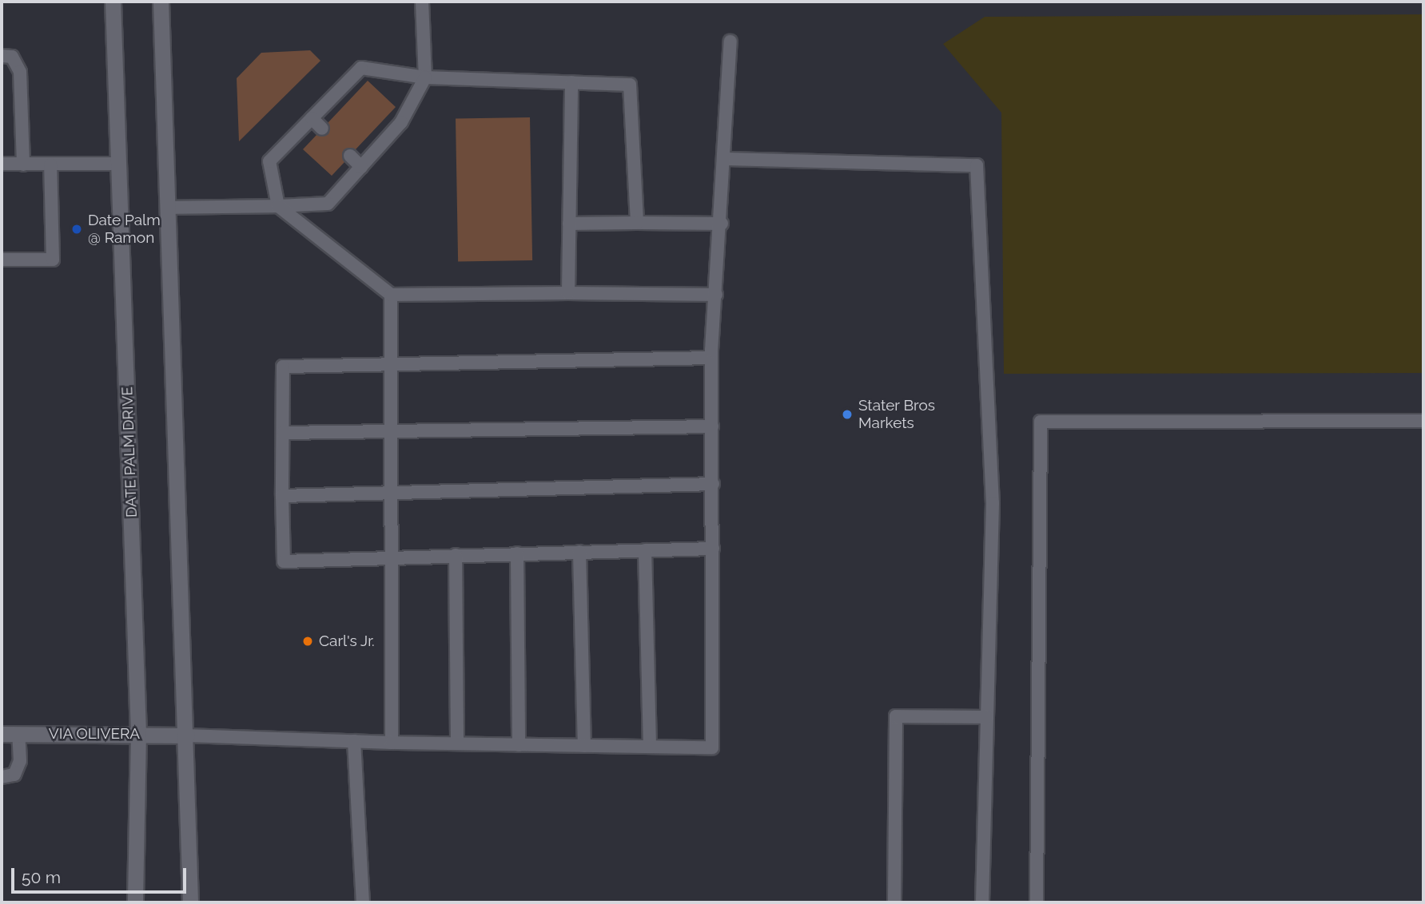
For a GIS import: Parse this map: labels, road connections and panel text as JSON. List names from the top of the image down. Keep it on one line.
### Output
{"streets":{"main road":["DATE PALM DRIVE","VIA OLIVERA"]},"crossings":[["DATE PALM DRIVE","VIA OLIVERA"]],"places":["Date Palm @ Ramon","Stater Bros Markets","Carl's Jr."],"scale_bar":"50 m"}
